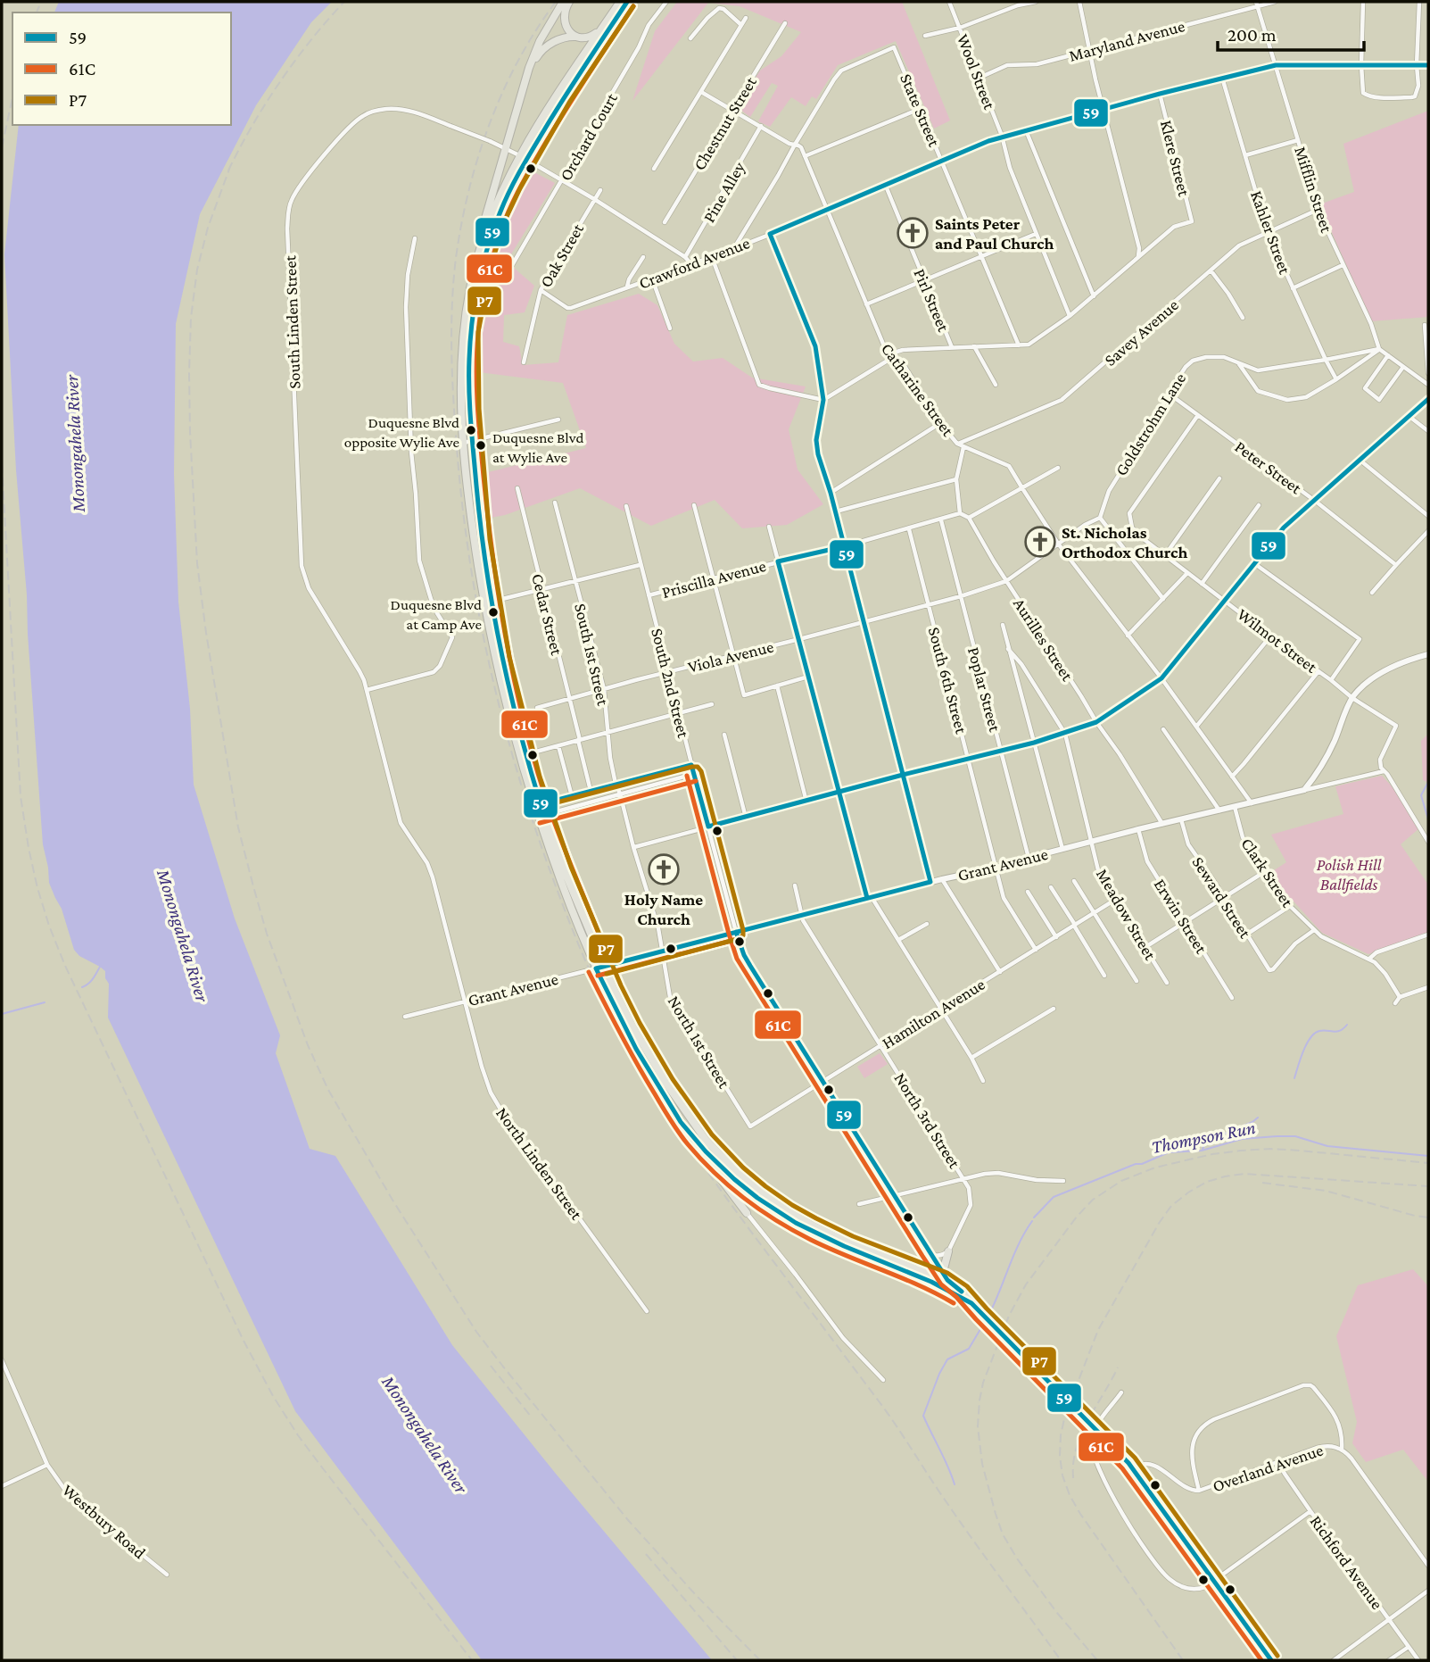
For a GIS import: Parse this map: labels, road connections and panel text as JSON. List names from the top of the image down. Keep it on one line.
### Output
{"streets":{"street":["Maryland Avenue","Wool Street","State Street","Chestnut Street","Orchard Court","Klere Street","Mifflin Street","Pine Alley","Kahler Street","Oak Street","Crawford Avenue","Pirl Street","South Linden Street","Savey Avenue","Catharine Street","Goldstrohm Lane","Peter Street","Priscilla Avenue","Cedar Street","Aurilles Street","Wilmot Street","South 1st Street","Viola Avenue","South 6th Street","South 2nd Street","Poplar Street","Grant Avenue","Clark Street","Seward Street","Meadow Street","Erwin Street","Hamilton Avenue","North 1st Street","North 3rd Street","North Linden Street","Overland Avenue","Westbury Road","Richford Avenue"]},"crossings":[["Maryland Avenue","Wool Street"],["Maryland Avenue","Mifflin Street"],["Wool Street","Crawford Avenue"],["State Street","Crawford Avenue"],["State Street","Catharine Street"],["Orchard Court","South Linden Street"],["Klere Street","Crawford Avenue"],["Mifflin Street","Crawford Avenue"],["Mifflin Street","Savey Avenue"],["Mifflin Street","Goldstrohm Lane"],["Pine Alley","South Linden Street"],["Kahler Street","Crawford Avenue"],["Kahler Street","Savey Avenue"],["Kahler Street","Goldstrohm Lane"],["Oak Street","Crawford Avenue"],["Oak Street","South Linden Street"],["Crawford Avenue","Pirl Street"],["Crawford Avenue","South Linden Street"],["Crawford Avenue","Catharine Street"],["South Linden Street","Grant Avenue"],["South Linden Street","North Linden Street"],["Savey Avenue","Catharine Street"],["Catharine Street","Viola Avenue"],["Catharine Street","Grant Avenue"],["Goldstrohm Lane","Peter Street"],["Peter Street","Wilmot Street"],["Priscilla Avenue","South 6th Street"],["Priscilla Avenue","South 2nd Street"],["Priscilla Avenue","Poplar Street"],["Cedar Street","Viola Avenue"],["Aurilles Street","Viola Avenue"],["Aurilles Street","Grant Avenue"],["Wilmot Street","Grant Avenue"],["South 1st Street","Viola Avenue"],["South 1st Street","Grant Avenue"],["South 1st Street","North 1st Street"],["Viola Avenue","South 6th Street"],["Viola Avenue","South 2nd Street"],["Viola Avenue","Poplar Street"],["South 6th Street","Grant Avenue"],["South 6th Street","Hamilton Avenue"],["South 2nd Street","Grant Avenue"],["South 2nd Street","Hamilton Avenue"],["Poplar Street","Grant Avenue"],["Grant Avenue","Clark Street"],["Grant Avenue","Seward Street"],["Grant Avenue","Meadow Street"],["Grant Avenue","Erwin Street"],["Grant Avenue","North 1st Street"],["Grant Avenue","North 3rd Street"],["Grant Avenue","North Linden Street"],["Clark Street","Seward Street"],["Meadow Street","Hamilton Avenue"],["Hamilton Avenue","North 1st Street"],["Hamilton Avenue","North 3rd Street"],["Overland Avenue","Richford Avenue"]],"water":["Monongahela River","Thompson Run"],"parks":["Polish Hill Ballfields"],"places":{"church":["Saints Peter and Paul Church","St. Nicholas Orthodox Church","Holy Name Church"],"other":["Duquesne Blvd opposite Wylie Ave","Duquesne Blvd at Wylie Ave","Duquesne Blvd at Camp Ave"]},"lines":["transit line 59","transit line 61C","transit line P7"],"legend":["59","61C","P7"],"scale_bar":"200 m"}
